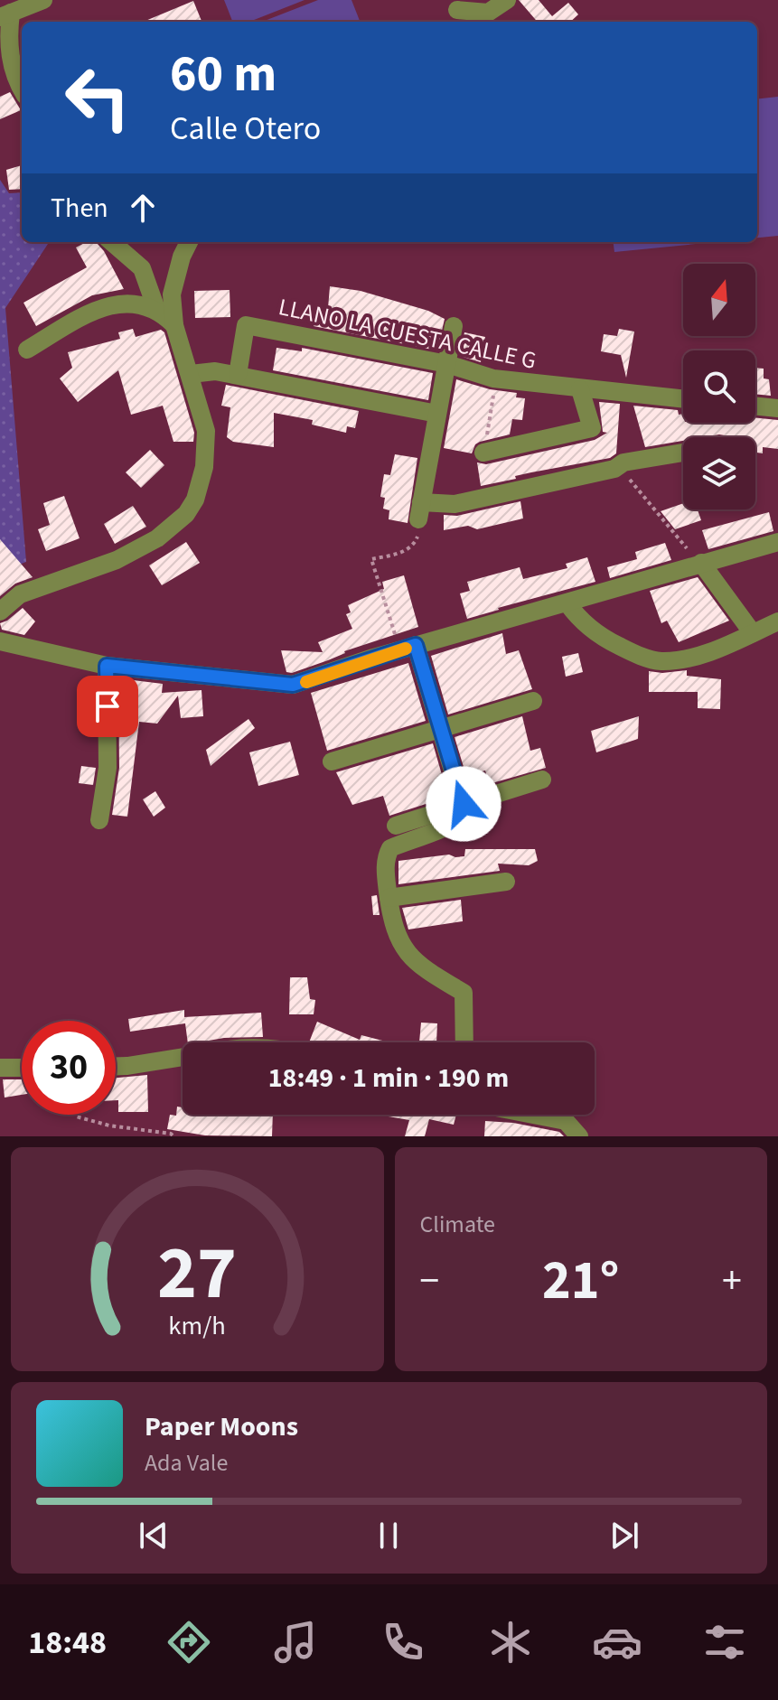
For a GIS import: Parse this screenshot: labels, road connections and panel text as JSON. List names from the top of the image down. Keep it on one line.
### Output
{"streets":{"street":["LLANO LA CUESTA CALLE G"]},"north":"top","page":{"turn":["60 m","Calle Otero"],"then":"Then","limit":"30","trip":"18:49 · 1 min · 190 m","tile":"Climate","heat":["−","21°","+"],"song":["Paper Moons","Ada Vale"],"tabs":"18:48","gauge":["27","km/h"]}}
